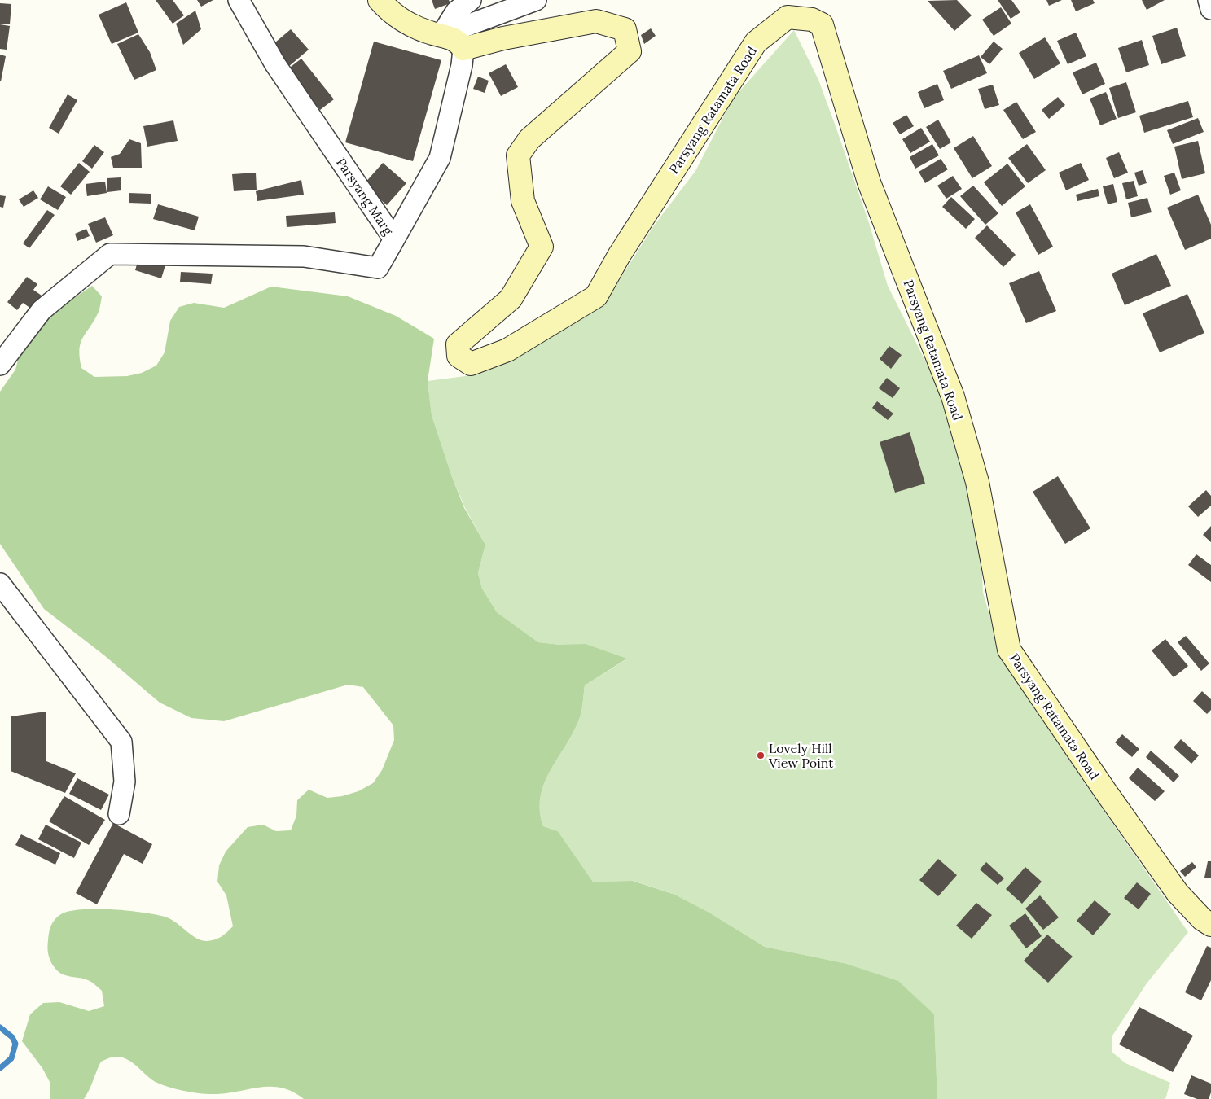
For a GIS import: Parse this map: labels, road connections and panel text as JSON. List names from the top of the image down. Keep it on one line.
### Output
{"streets":{"street":["Parsyang Ratamata Road","Parsyang Marg"]},"crossings":[["Parsyang Ratamata Road","Parsyang Marg"]],"places":["Lovely Hill View Point"]}
